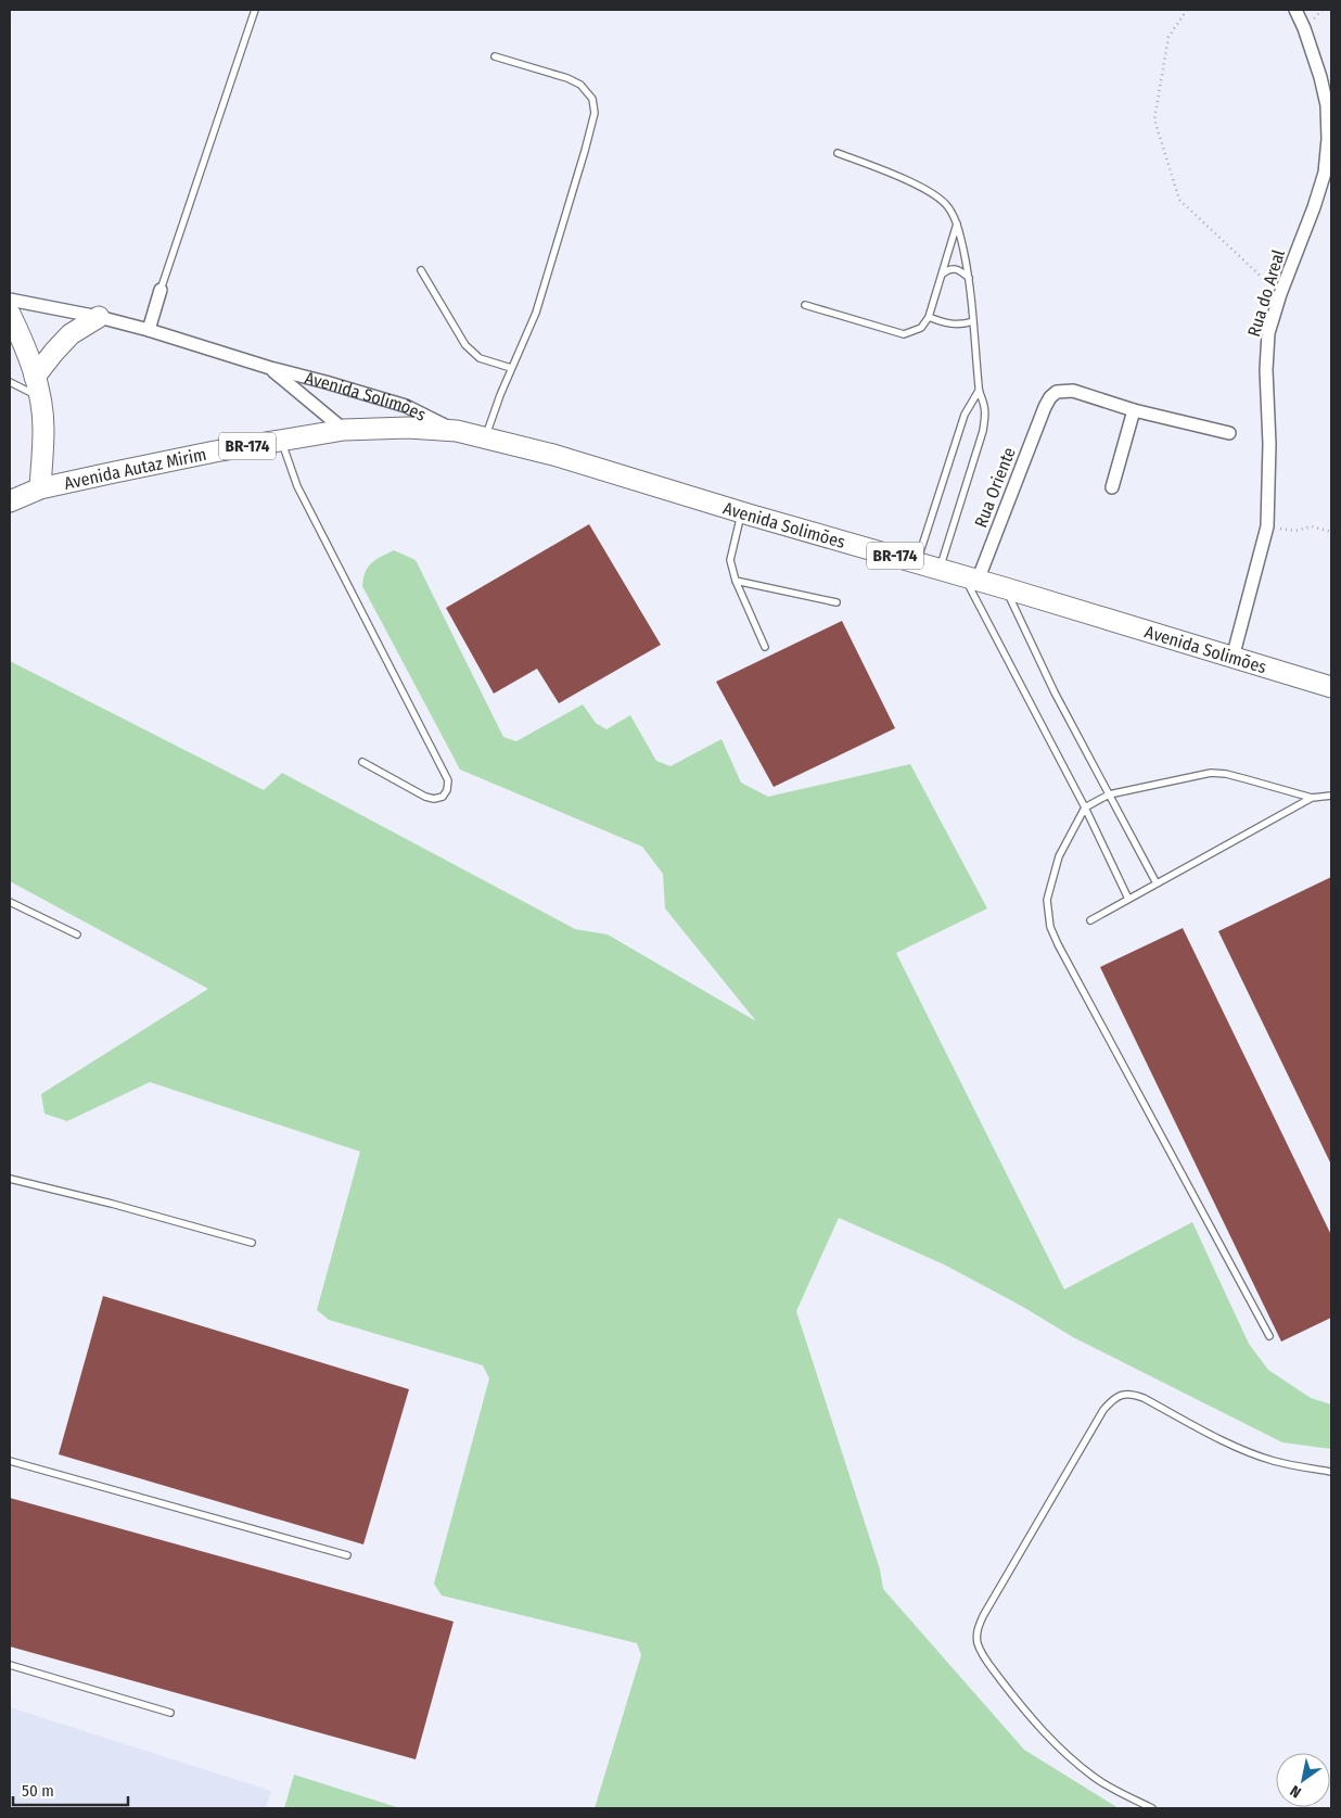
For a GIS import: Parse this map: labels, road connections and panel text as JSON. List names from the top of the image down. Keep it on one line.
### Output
{"streets":{"main road":["Avenida Solimões","BR-174","Avenida Autaz Mirim"],"street":["Rua do Areal","Rua Oriente"]},"crossings":[["Rua do Areal","Avenida Solimões"],["Avenida Solimões","Avenida Autaz Mirim"],["Avenida Solimões","Rua Oriente"]],"scale_bar":"50 m","north":"bottom left"}
